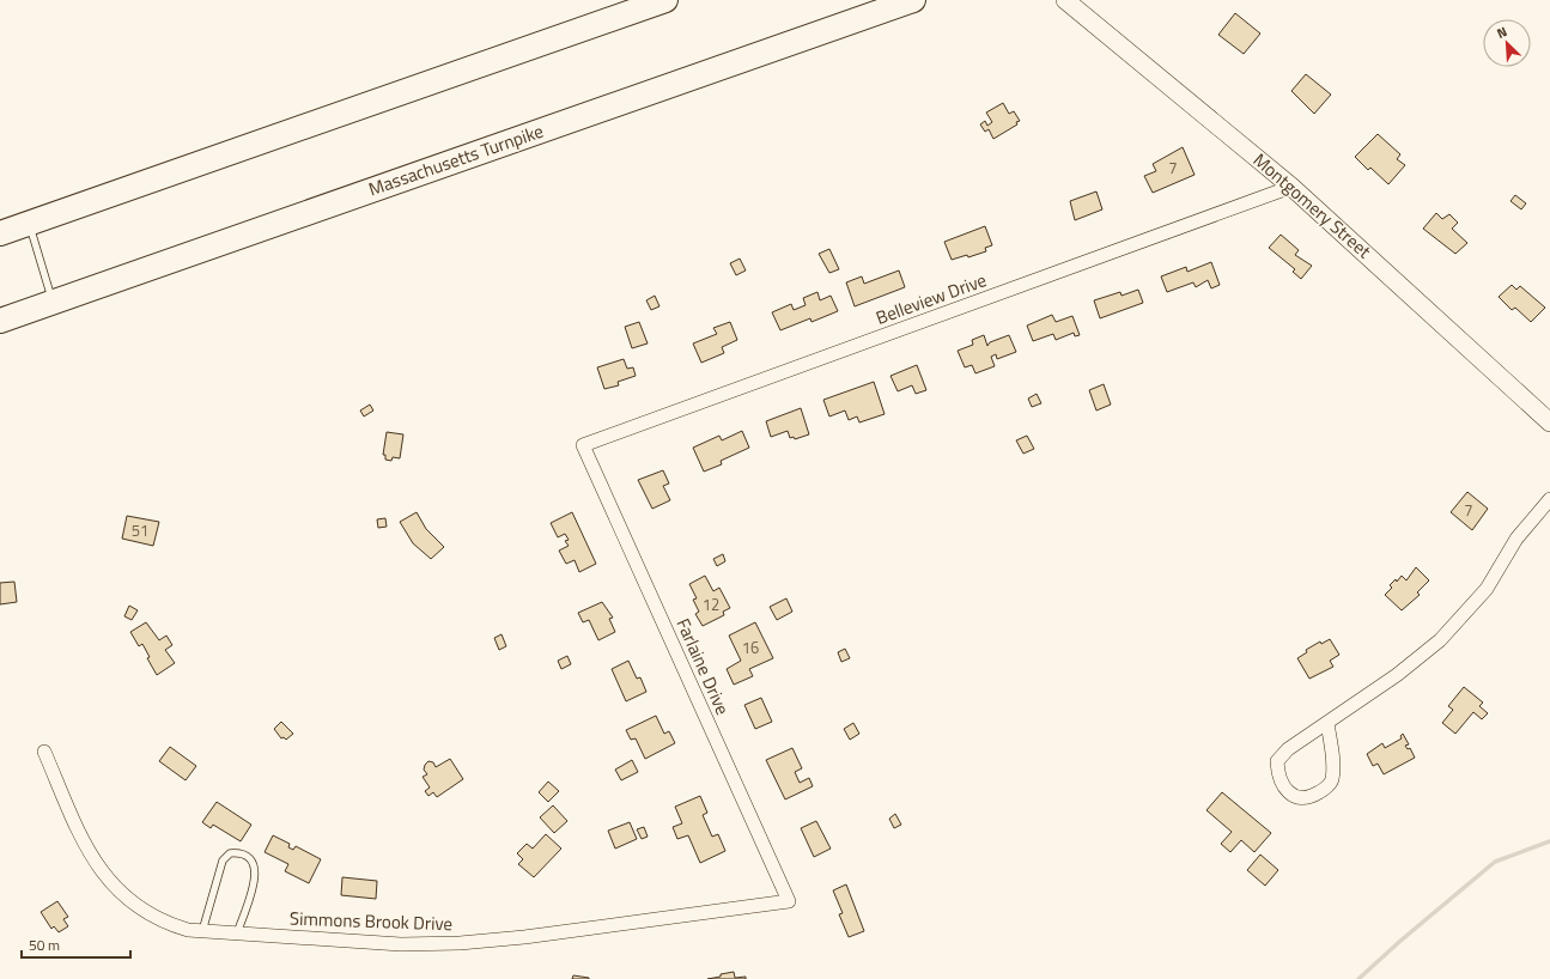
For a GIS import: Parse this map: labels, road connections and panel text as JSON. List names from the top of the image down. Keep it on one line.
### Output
{"streets":{"highway":["Massachusetts Turnpike"],"main road":["Montgomery Street"],"street":["Belleview Drive","Farlaine Drive","Simmons Brook Drive"]},"crossings":[["Montgomery Street","Belleview Drive"],["Belleview Drive","Farlaine Drive"],["Farlaine Drive","Simmons Brook Drive"]],"house_numbers":["7","7","51","12","16"],"scale_bar":"50 m","north":"top left"}
